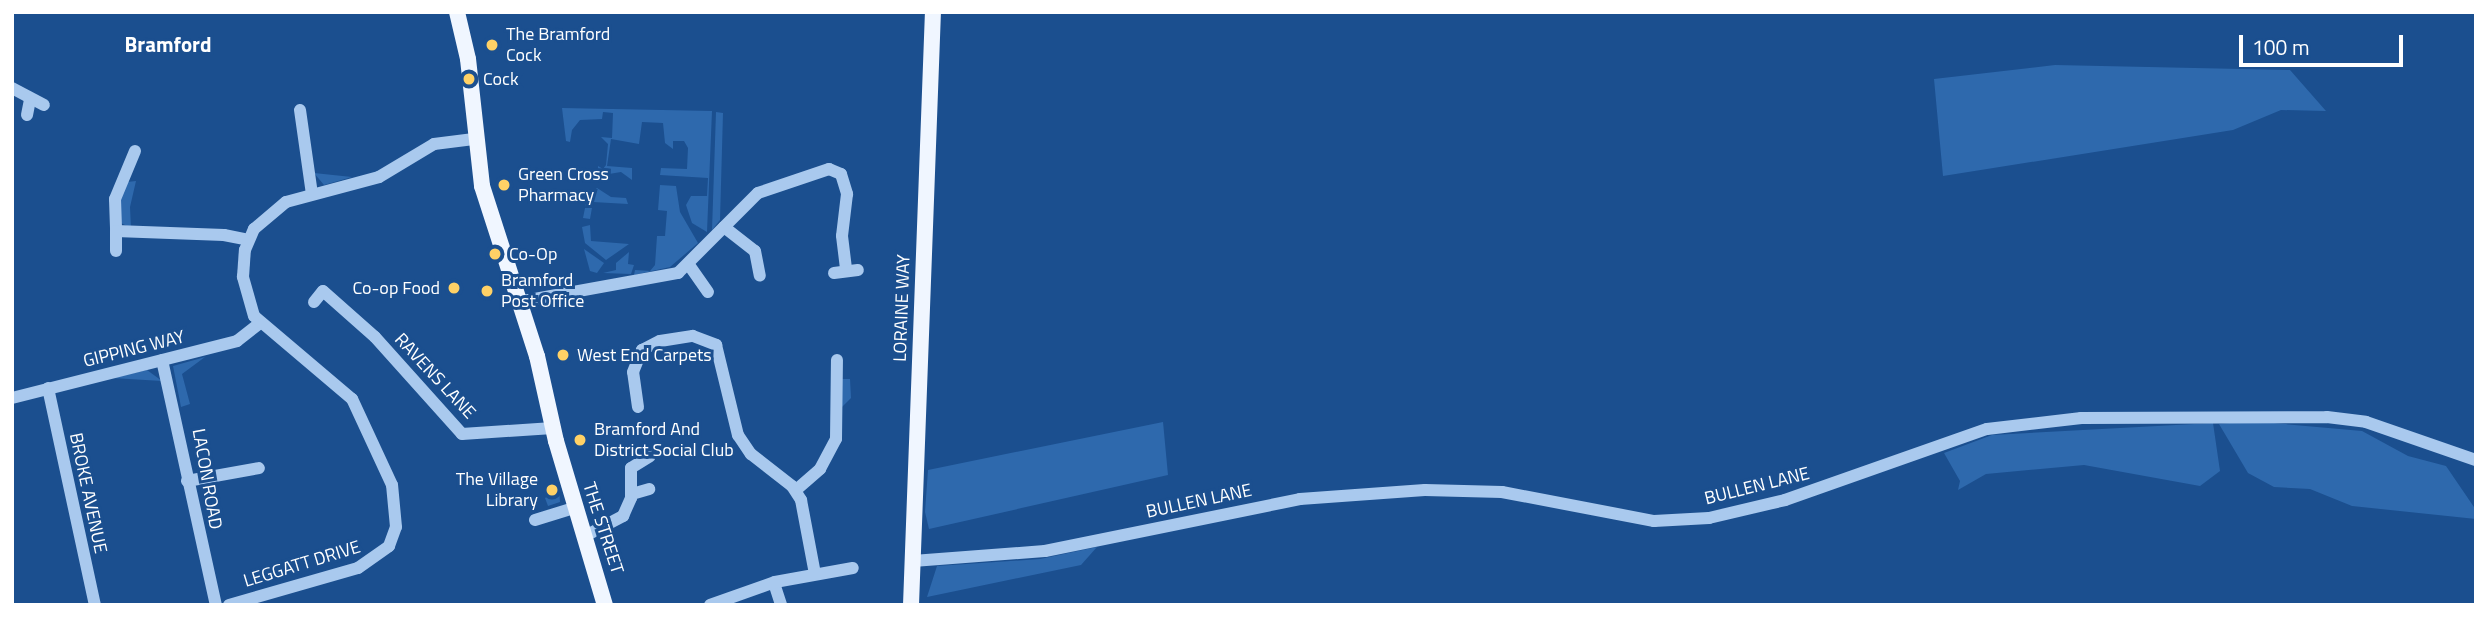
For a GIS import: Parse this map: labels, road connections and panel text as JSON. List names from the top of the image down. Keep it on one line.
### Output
{"streets":{"main road":["LORAINE WAY","THE STREET"],"street":["GIPPING WAY","RAVENS LANE","LACON ROAD","BULLEN LANE","BROKE AVENUE","LEGGATT DRIVE"]},"crossings":[["LORAINE WAY","BULLEN LANE"],["GIPPING WAY","LACON ROAD"],["GIPPING WAY","BROKE AVENUE"],["GIPPING WAY","LEGGATT DRIVE"],["RAVENS LANE","THE STREET"]],"districts":["Bramford"],"places":["The Bramford Cock","Cock","Green Cross Pharmacy","Co-Op","Co-op Food","Bramford Post Office","West End Carpets","Bramford And District Social Club","The Village Library"],"scale_bar":"100 m"}
